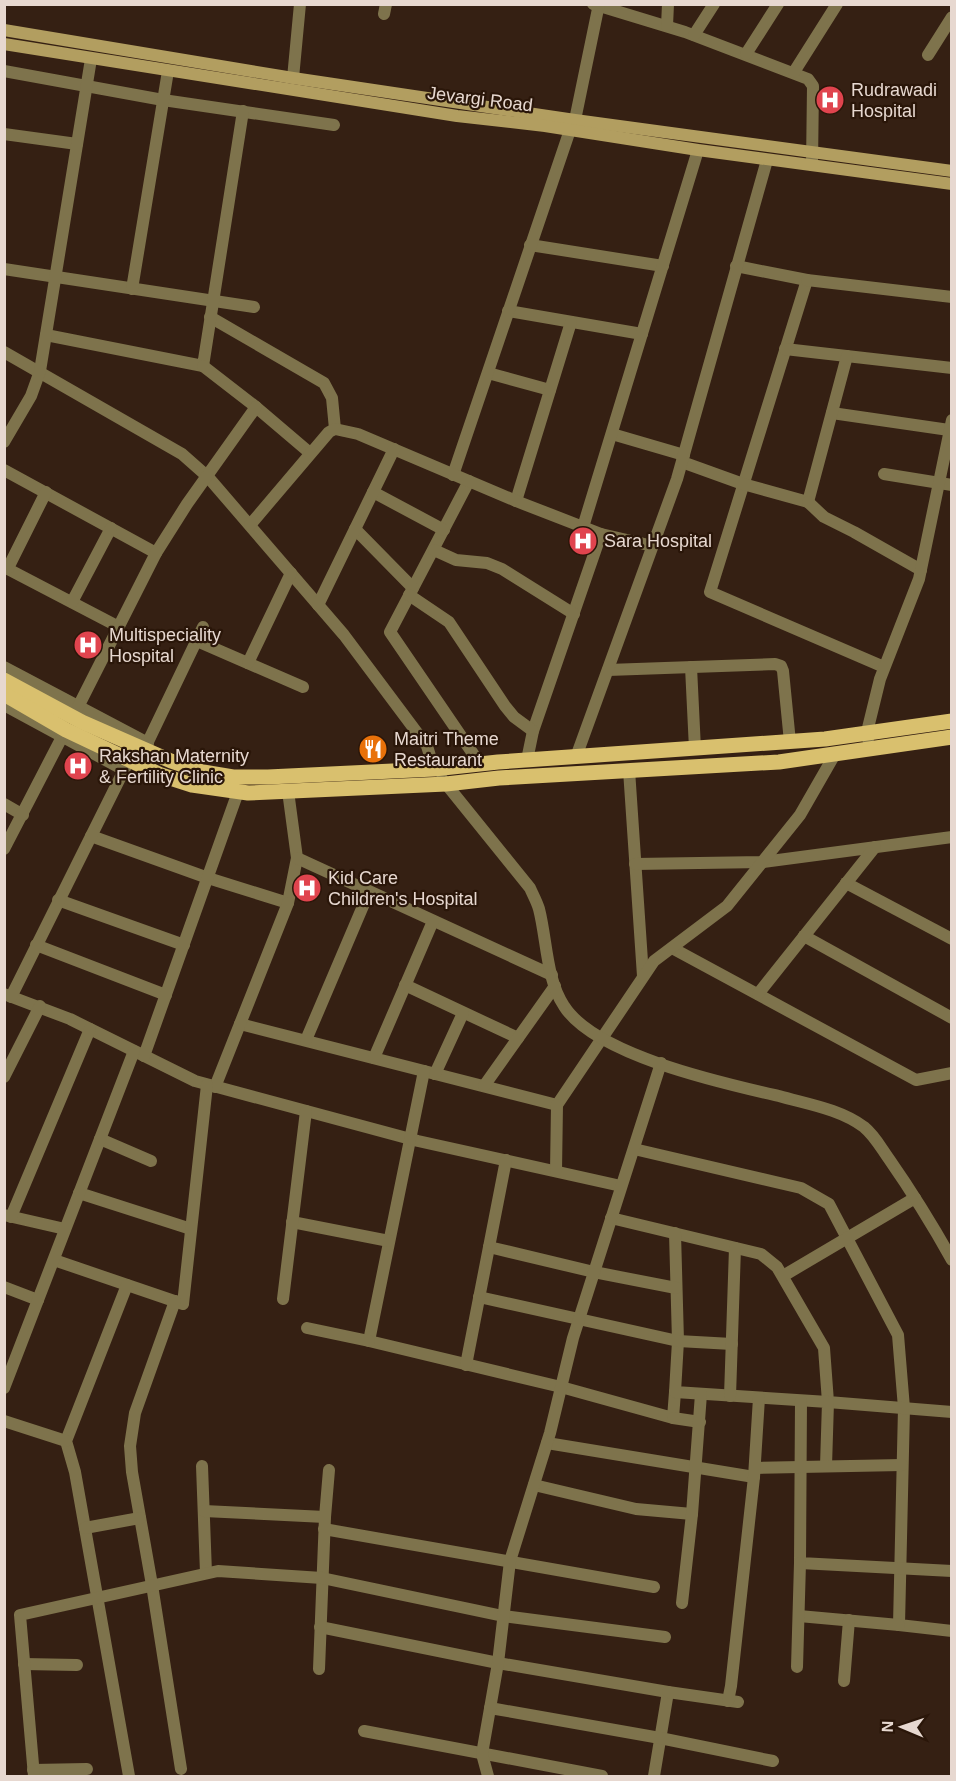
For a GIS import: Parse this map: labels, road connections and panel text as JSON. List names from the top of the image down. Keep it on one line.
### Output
{"streets":{"main road":["Jevargi Road"]},"places":{"hospital":["Rudrawadi Hospital","Sara Hospital","Multispeciality Hospital","Rakshan Maternity & Fertility Clinic","Kid Care Children's Hospital"],"restaurant":["Maitri Theme Restaurant"]},"north":"left"}
